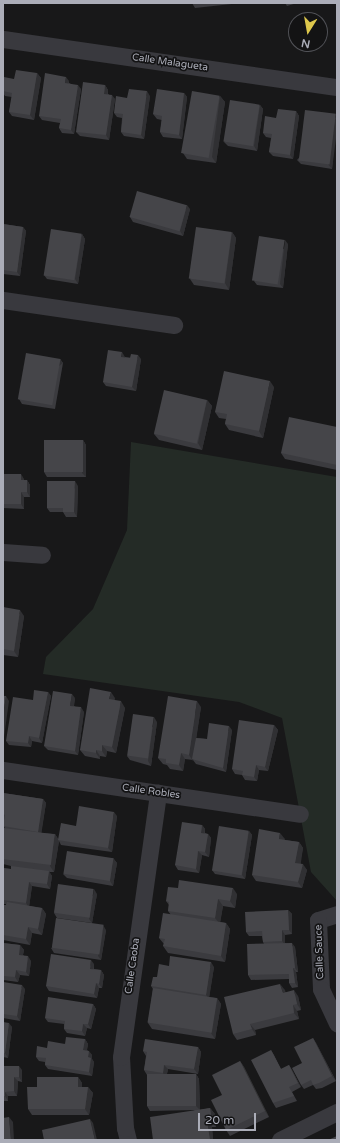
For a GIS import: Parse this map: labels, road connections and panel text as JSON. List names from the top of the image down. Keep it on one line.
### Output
{"streets":{"street":["Calle Malagueta","Calle Robles","Calle Sauce","Calle Caoba"]},"crossings":[["Calle Robles","Calle Caoba"]],"scale_bar":"20 m","north":"bottom"}
